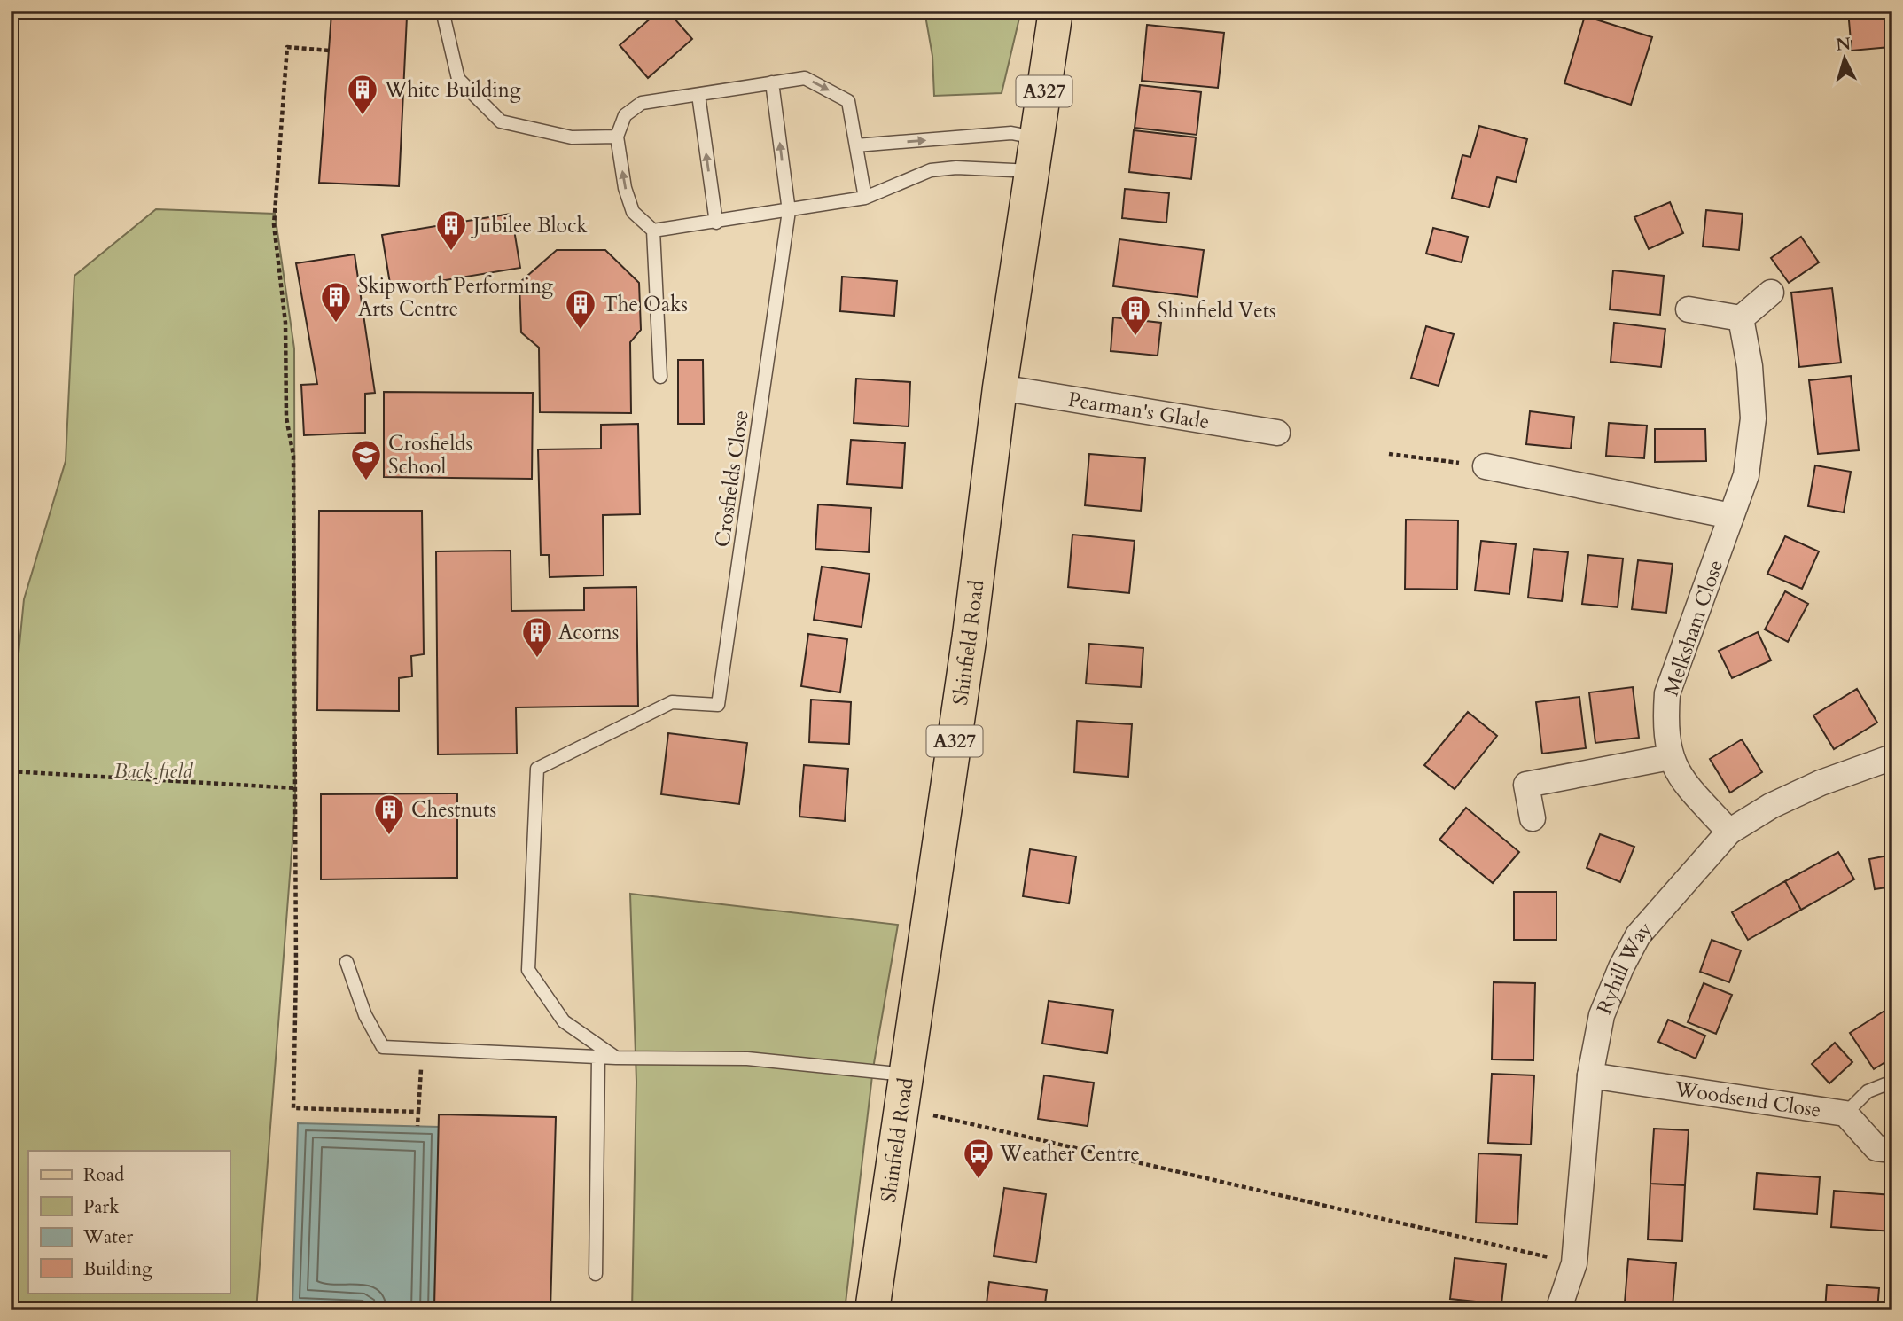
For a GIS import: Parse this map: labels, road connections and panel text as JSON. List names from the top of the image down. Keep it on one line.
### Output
{"streets":{"main road":["A327","Shinfield Road"],"street":["Pearman's Glade","Melksham Close","Ryhill Way","Woodsend Close"],"lane":["Crosfields Close"]},"crossings":[["Pearman's Glade","Shinfield Road"],["Melksham Close","Ryhill Way"],["Ryhill Way","Woodsend Close"]],"parks":["Back field"],"places":{"building":["White Building","Jubilee Block","Skipworth Performing Arts Centre","The Oaks","Shinfield Vets","Acorns","Chestnuts"],"school or university":["Crosfields School"],"bus stop":["Weather Centre"]},"legend":["Road","Park","Water","Building"],"north":"top"}
